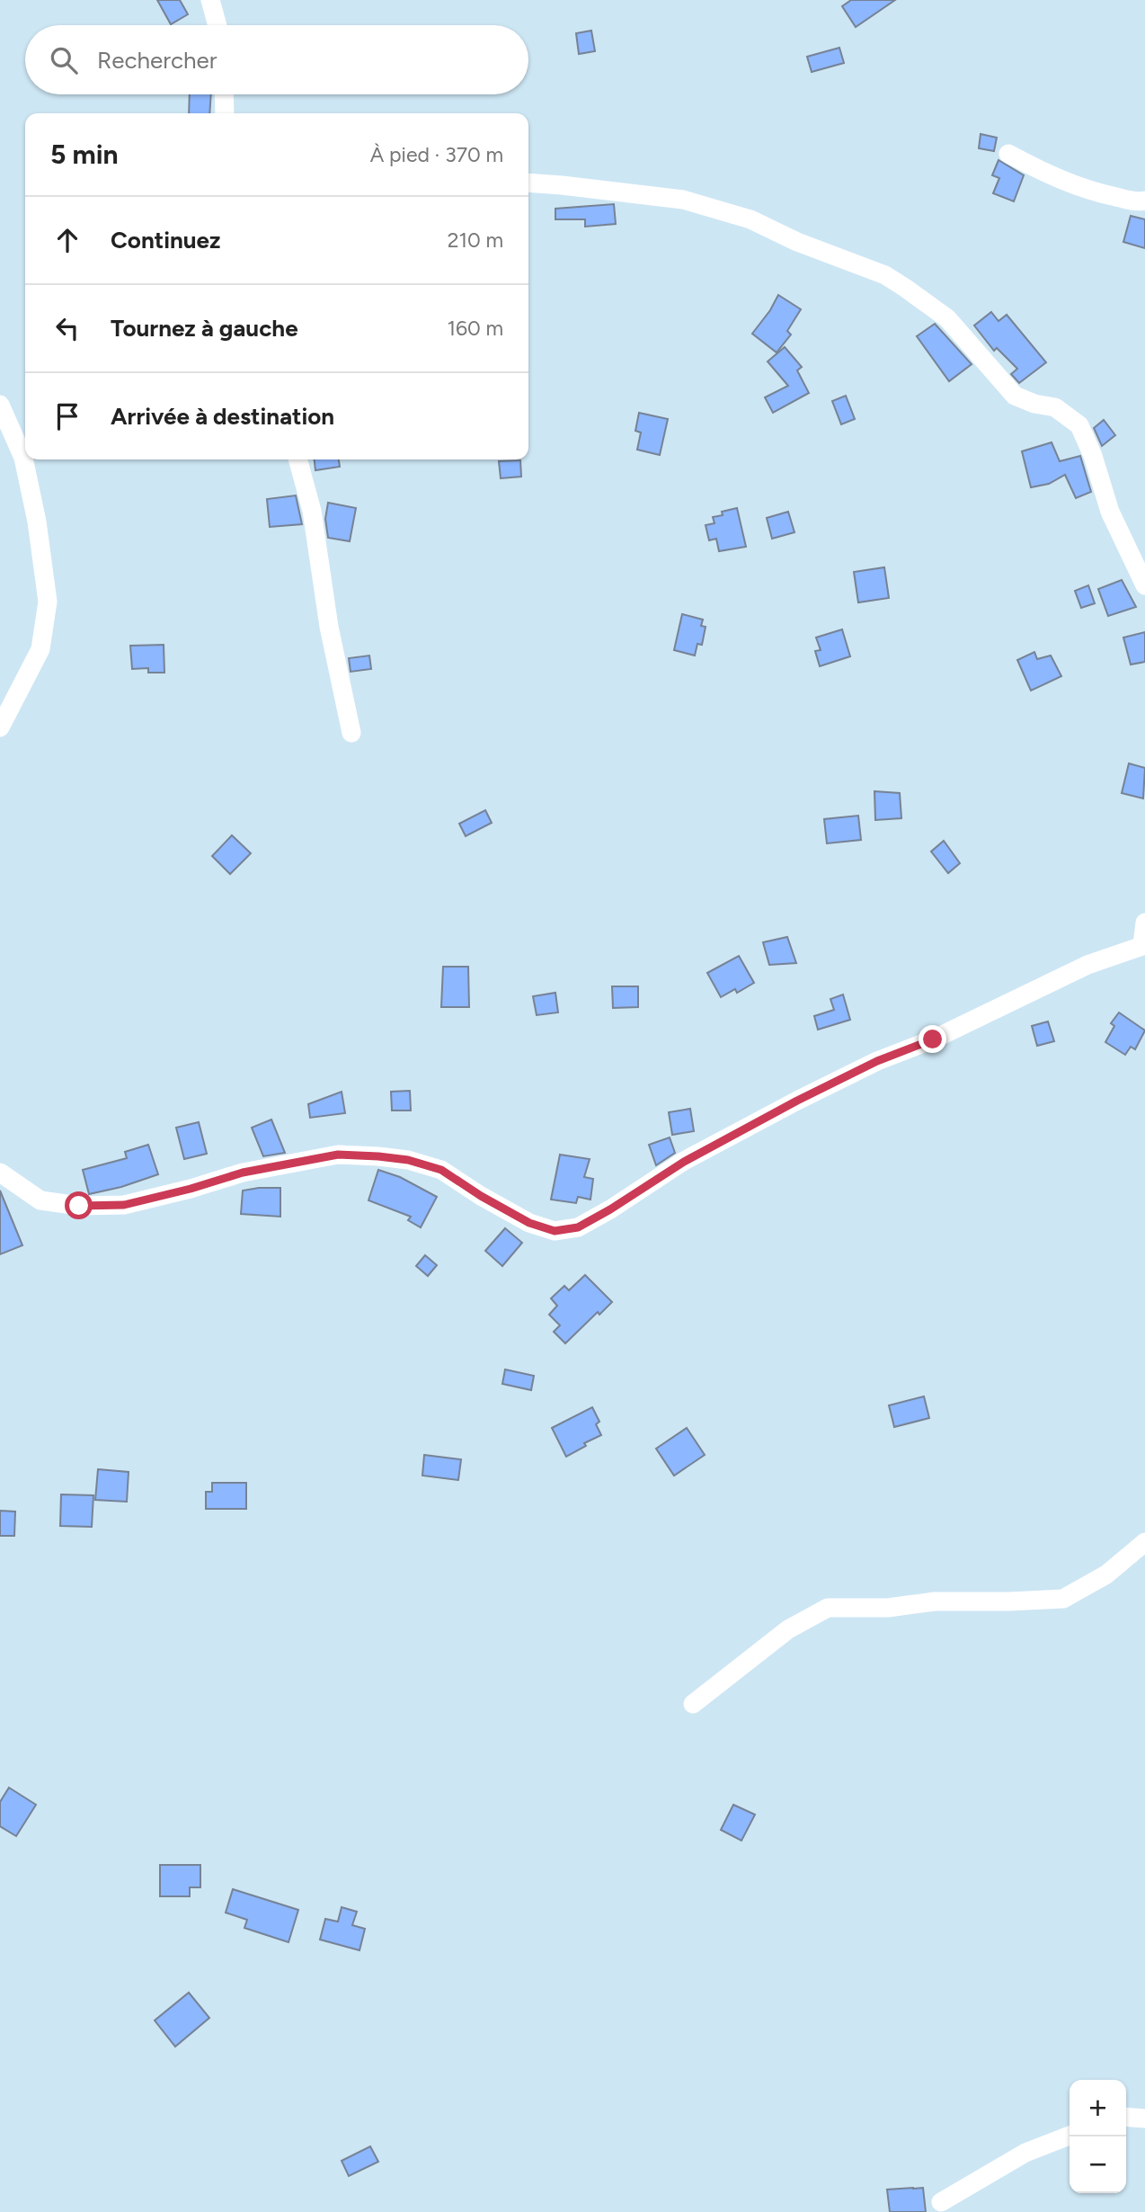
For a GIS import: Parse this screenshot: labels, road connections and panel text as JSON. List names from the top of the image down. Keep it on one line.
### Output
{"page":{"search":"Rechercher","heading":["5 min","À pied · 370 m"],"list":[["Continuez","210 m"],["Tournez à gauche","160 m"],"Arrivée à destination"],"map_buttons":["+","−"]}}
